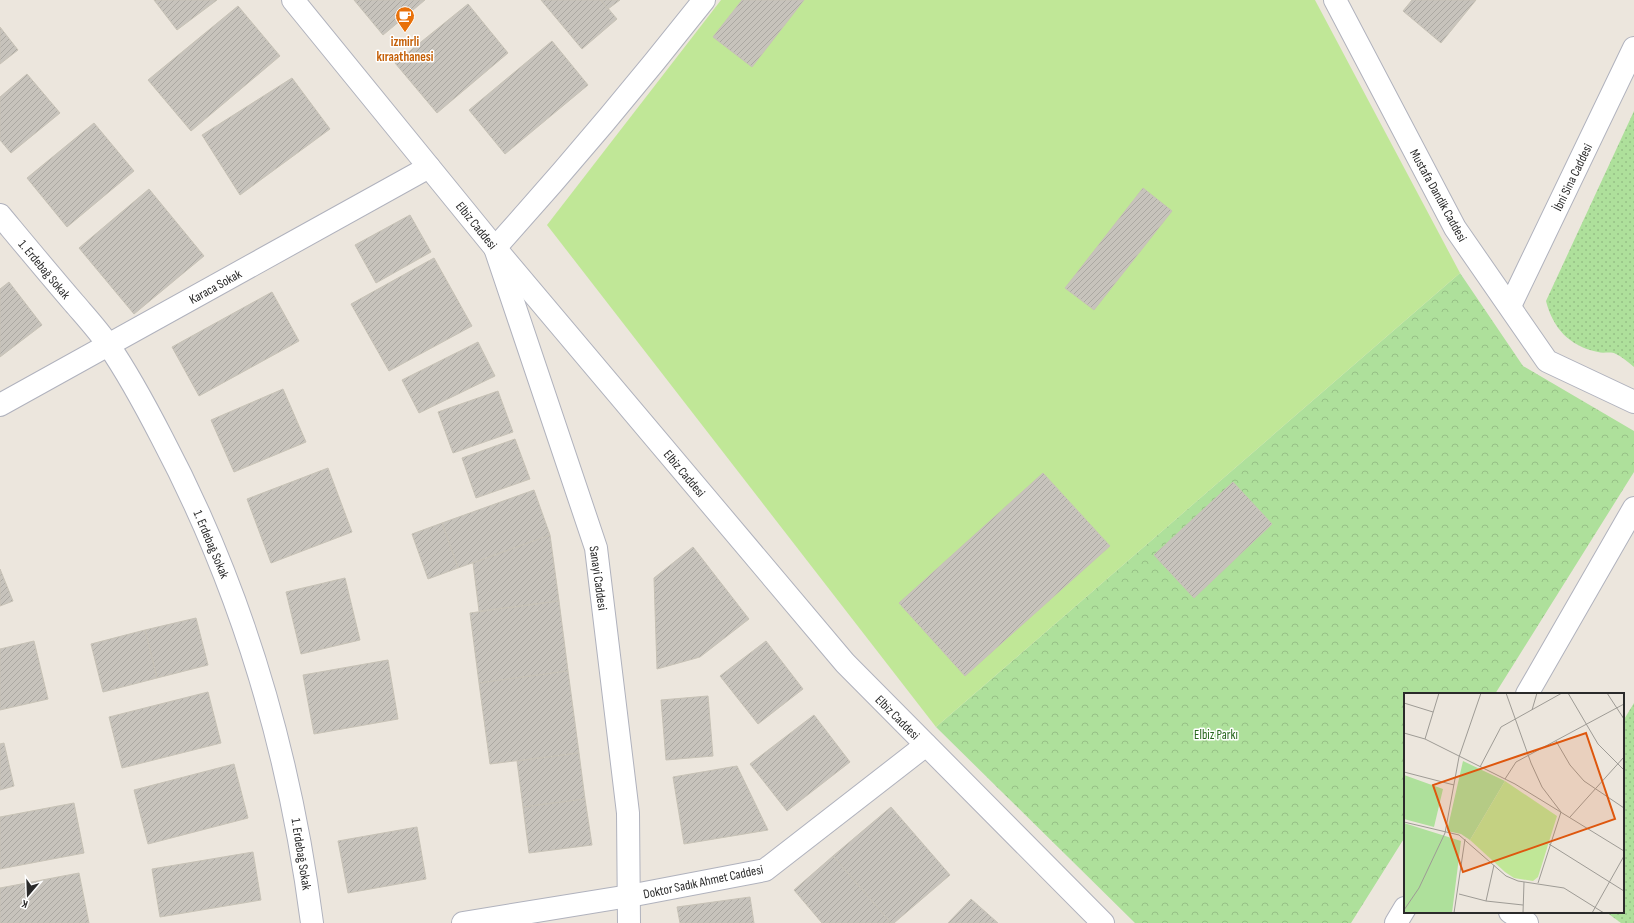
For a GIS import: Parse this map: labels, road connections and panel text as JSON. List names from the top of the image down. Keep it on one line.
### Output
{"streets":{"street":["İbni Sina Caddesi","Mustafa Dandik Caddesi","Elbiz Caddesi","1. Erdebağ Sokak","Karaca Sokak","Sanayi Caddesi","Doktor Sadık Ahmet Caddesi"]},"crossings":[["İbni Sina Caddesi","Mustafa Dandik Caddesi"],["Elbiz Caddesi","Karaca Sokak"],["Elbiz Caddesi","Sanayi Caddesi"],["Elbiz Caddesi","Doktor Sadık Ahmet Caddesi"],["1. Erdebağ Sokak","Karaca Sokak"],["Sanayi Caddesi","Doktor Sadık Ahmet Caddesi"]],"parks":["Elbiz Parkı"],"places":{"cafe":["izmirli kıraathanesi"]},"north":"bottom"}
